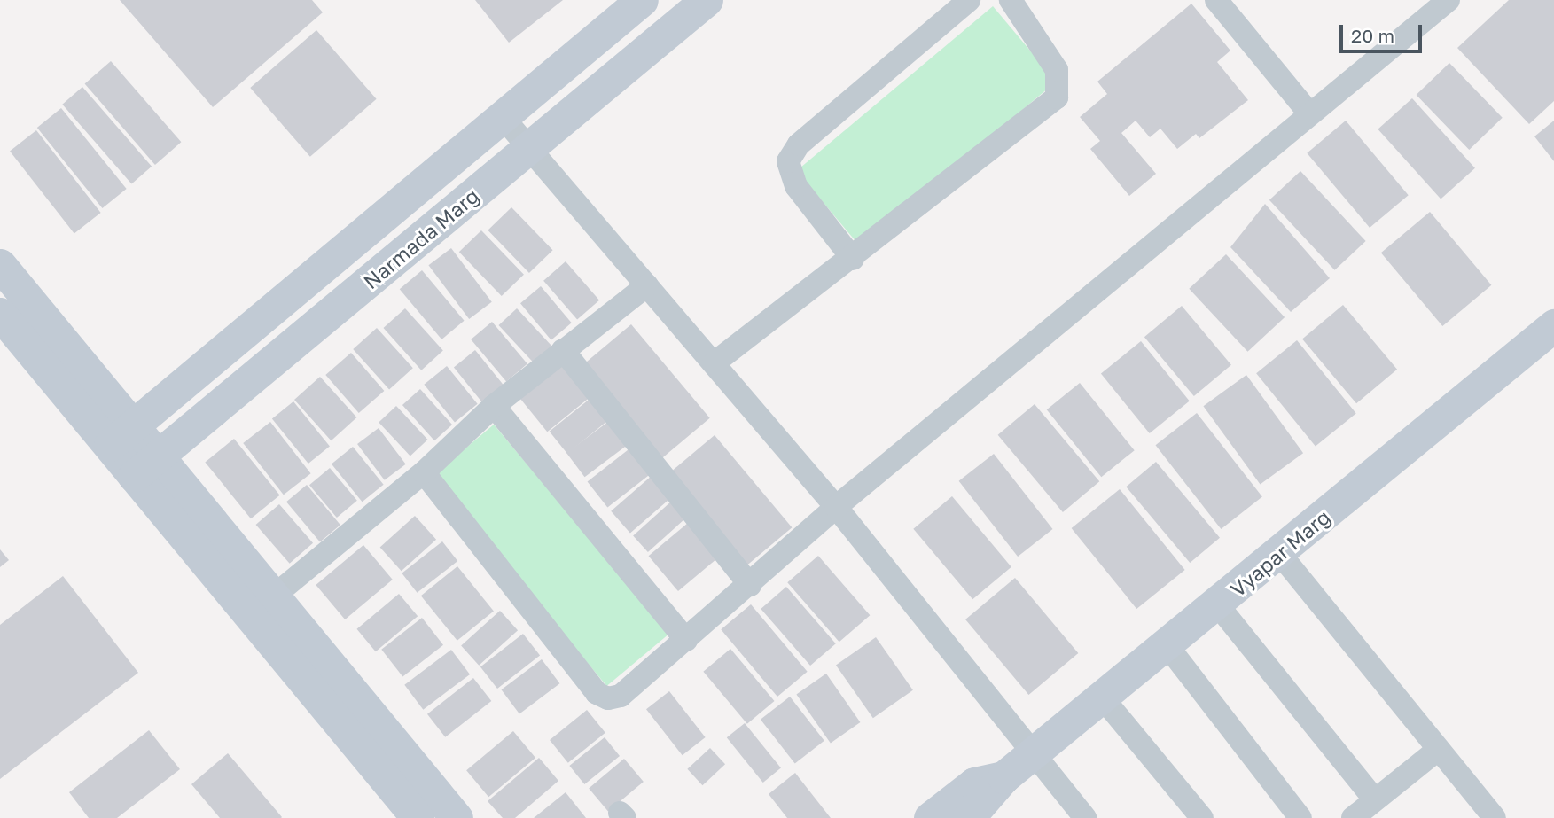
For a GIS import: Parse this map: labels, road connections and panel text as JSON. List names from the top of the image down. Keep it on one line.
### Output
{"streets":{"street":["Narmada Marg","Vyapar Marg"]},"scale_bar":"20 m"}
